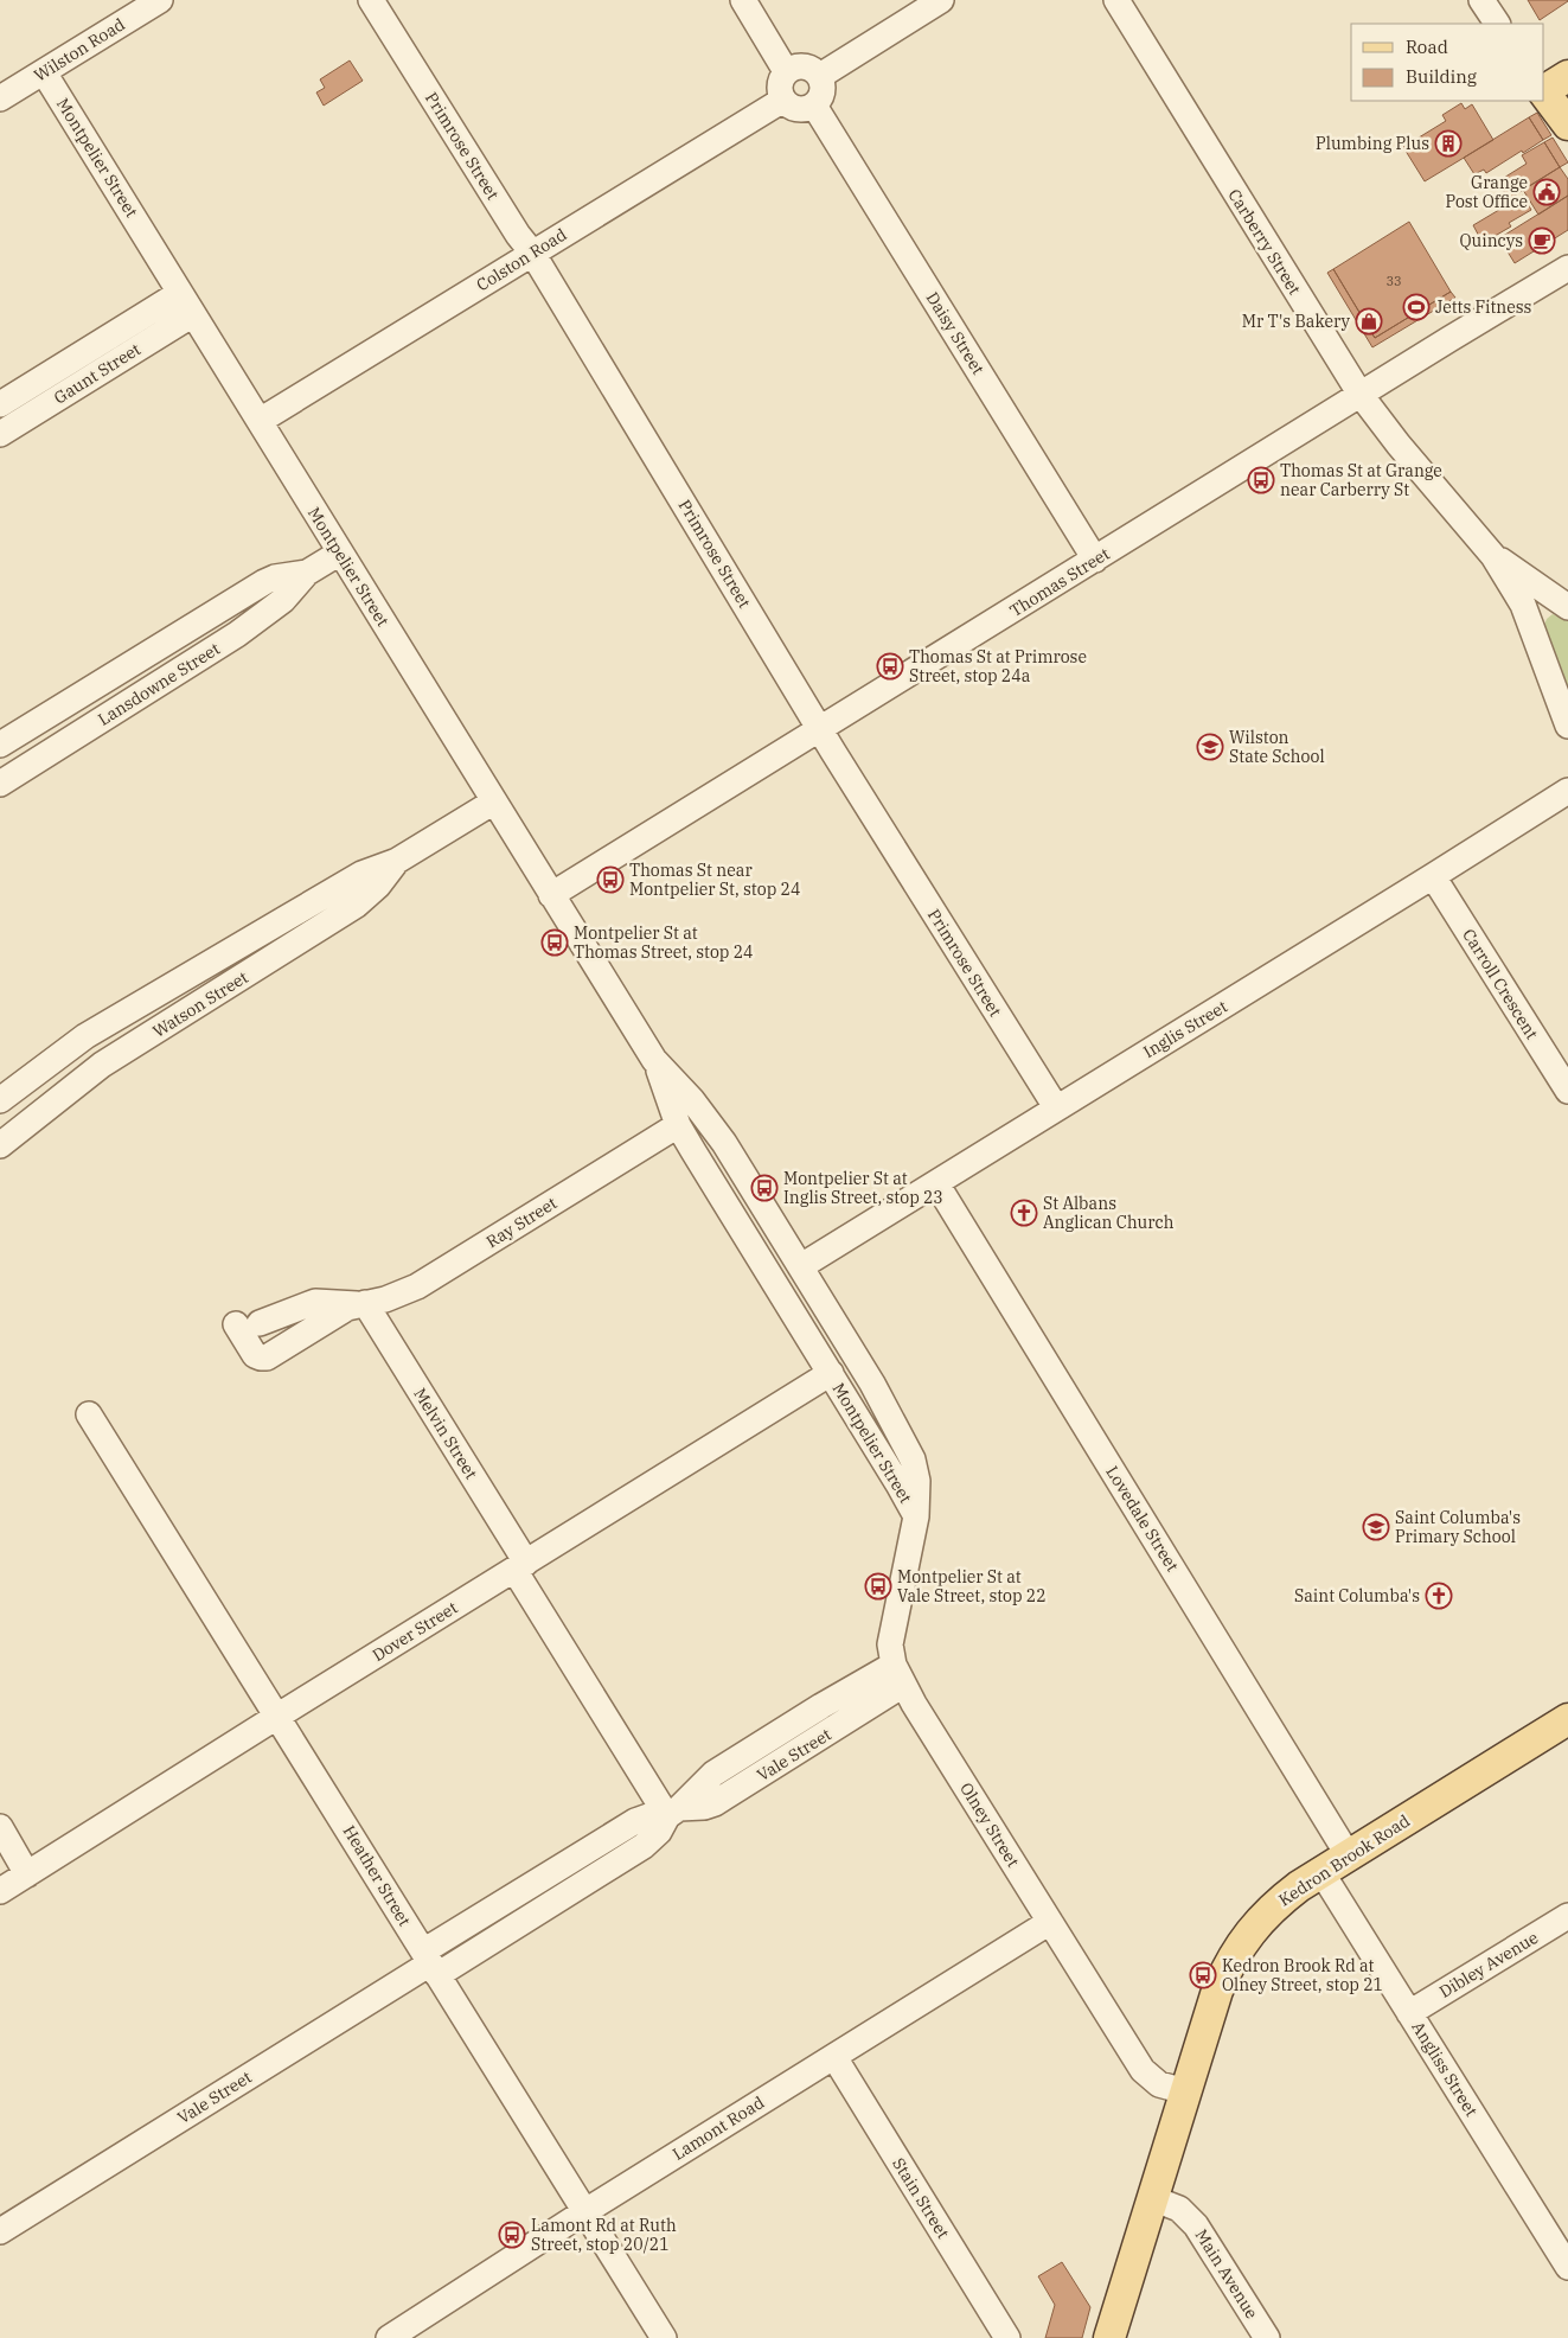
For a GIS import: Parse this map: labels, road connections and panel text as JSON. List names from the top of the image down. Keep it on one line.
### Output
{"streets":{"main road":["Kedron Brook Road"],"street":["Wilston Road","Primrose Street","Montpelier Street","Carberry Street","Colston Road","Daisy Street","Gaunt Street","Thomas Street","Lansdowne Street","Carroll Crescent","Watson Street","Inglis Street","Ray Street","Melvin Street","Lovedale Street","Dover Street","Vale Street","Olney Street","Heather Street","Dibley Avenue","Angliss Street","Lamont Road","Stain Street","Main Avenue"]},"crossings":[["Wilston Road","Montpelier Street"],["Primrose Street","Colston Road"],["Primrose Street","Thomas Street"],["Primrose Street","Inglis Street"],["Montpelier Street","Colston Road"],["Montpelier Street","Gaunt Street"],["Montpelier Street","Thomas Street"],["Montpelier Street","Lansdowne Street"],["Montpelier Street","Watson Street"],["Montpelier Street","Inglis Street"],["Montpelier Street","Ray Street"],["Montpelier Street","Dover Street"],["Montpelier Street","Olney Street"],["Carberry Street","Thomas Street"],["Colston Road","Daisy Street"],["Daisy Street","Thomas Street"],["Carroll Crescent","Inglis Street"],["Inglis Street","Lovedale Street"],["Ray Street","Melvin Street"],["Melvin Street","Dover Street"],["Melvin Street","Vale Street"],["Lovedale Street","Kedron Brook Road"],["Dover Street","Heather Street"],["Vale Street","Olney Street"],["Vale Street","Heather Street"],["Olney Street","Kedron Brook Road"],["Olney Street","Lamont Road"],["Kedron Brook Road","Angliss Street"],["Kedron Brook Road","Main Avenue"],["Heather Street","Lamont Road"],["Dibley Avenue","Angliss Street"],["Lamont Road","Stain Street"]],"places":{"building":["Plumbing Plus"],"public building":["Grange Post Office"],"cafe":["Quincys"],"sports":["Jetts Fitness"],"shop":["Mr T's Bakery"],"bus stop":["Thomas St at Grange near Carberry St","Thomas St at Primrose Street, stop 24a","Thomas St near Montpelier St, stop 24","Montpelier St at Thomas Street, stop 24","Montpelier St at Inglis Street, stop 23","Montpelier St at Vale Street, stop 22","Kedron Brook Rd at Olney Street, stop 21","Lamont Rd at Ruth Street, stop 20/21"],"school or university":["Wilston State School","Saint Columba's Primary School"],"church":["St Albans Anglican Church","Saint Columba's"]},"house_numbers":["33"],"legend":["Road","Building"]}
